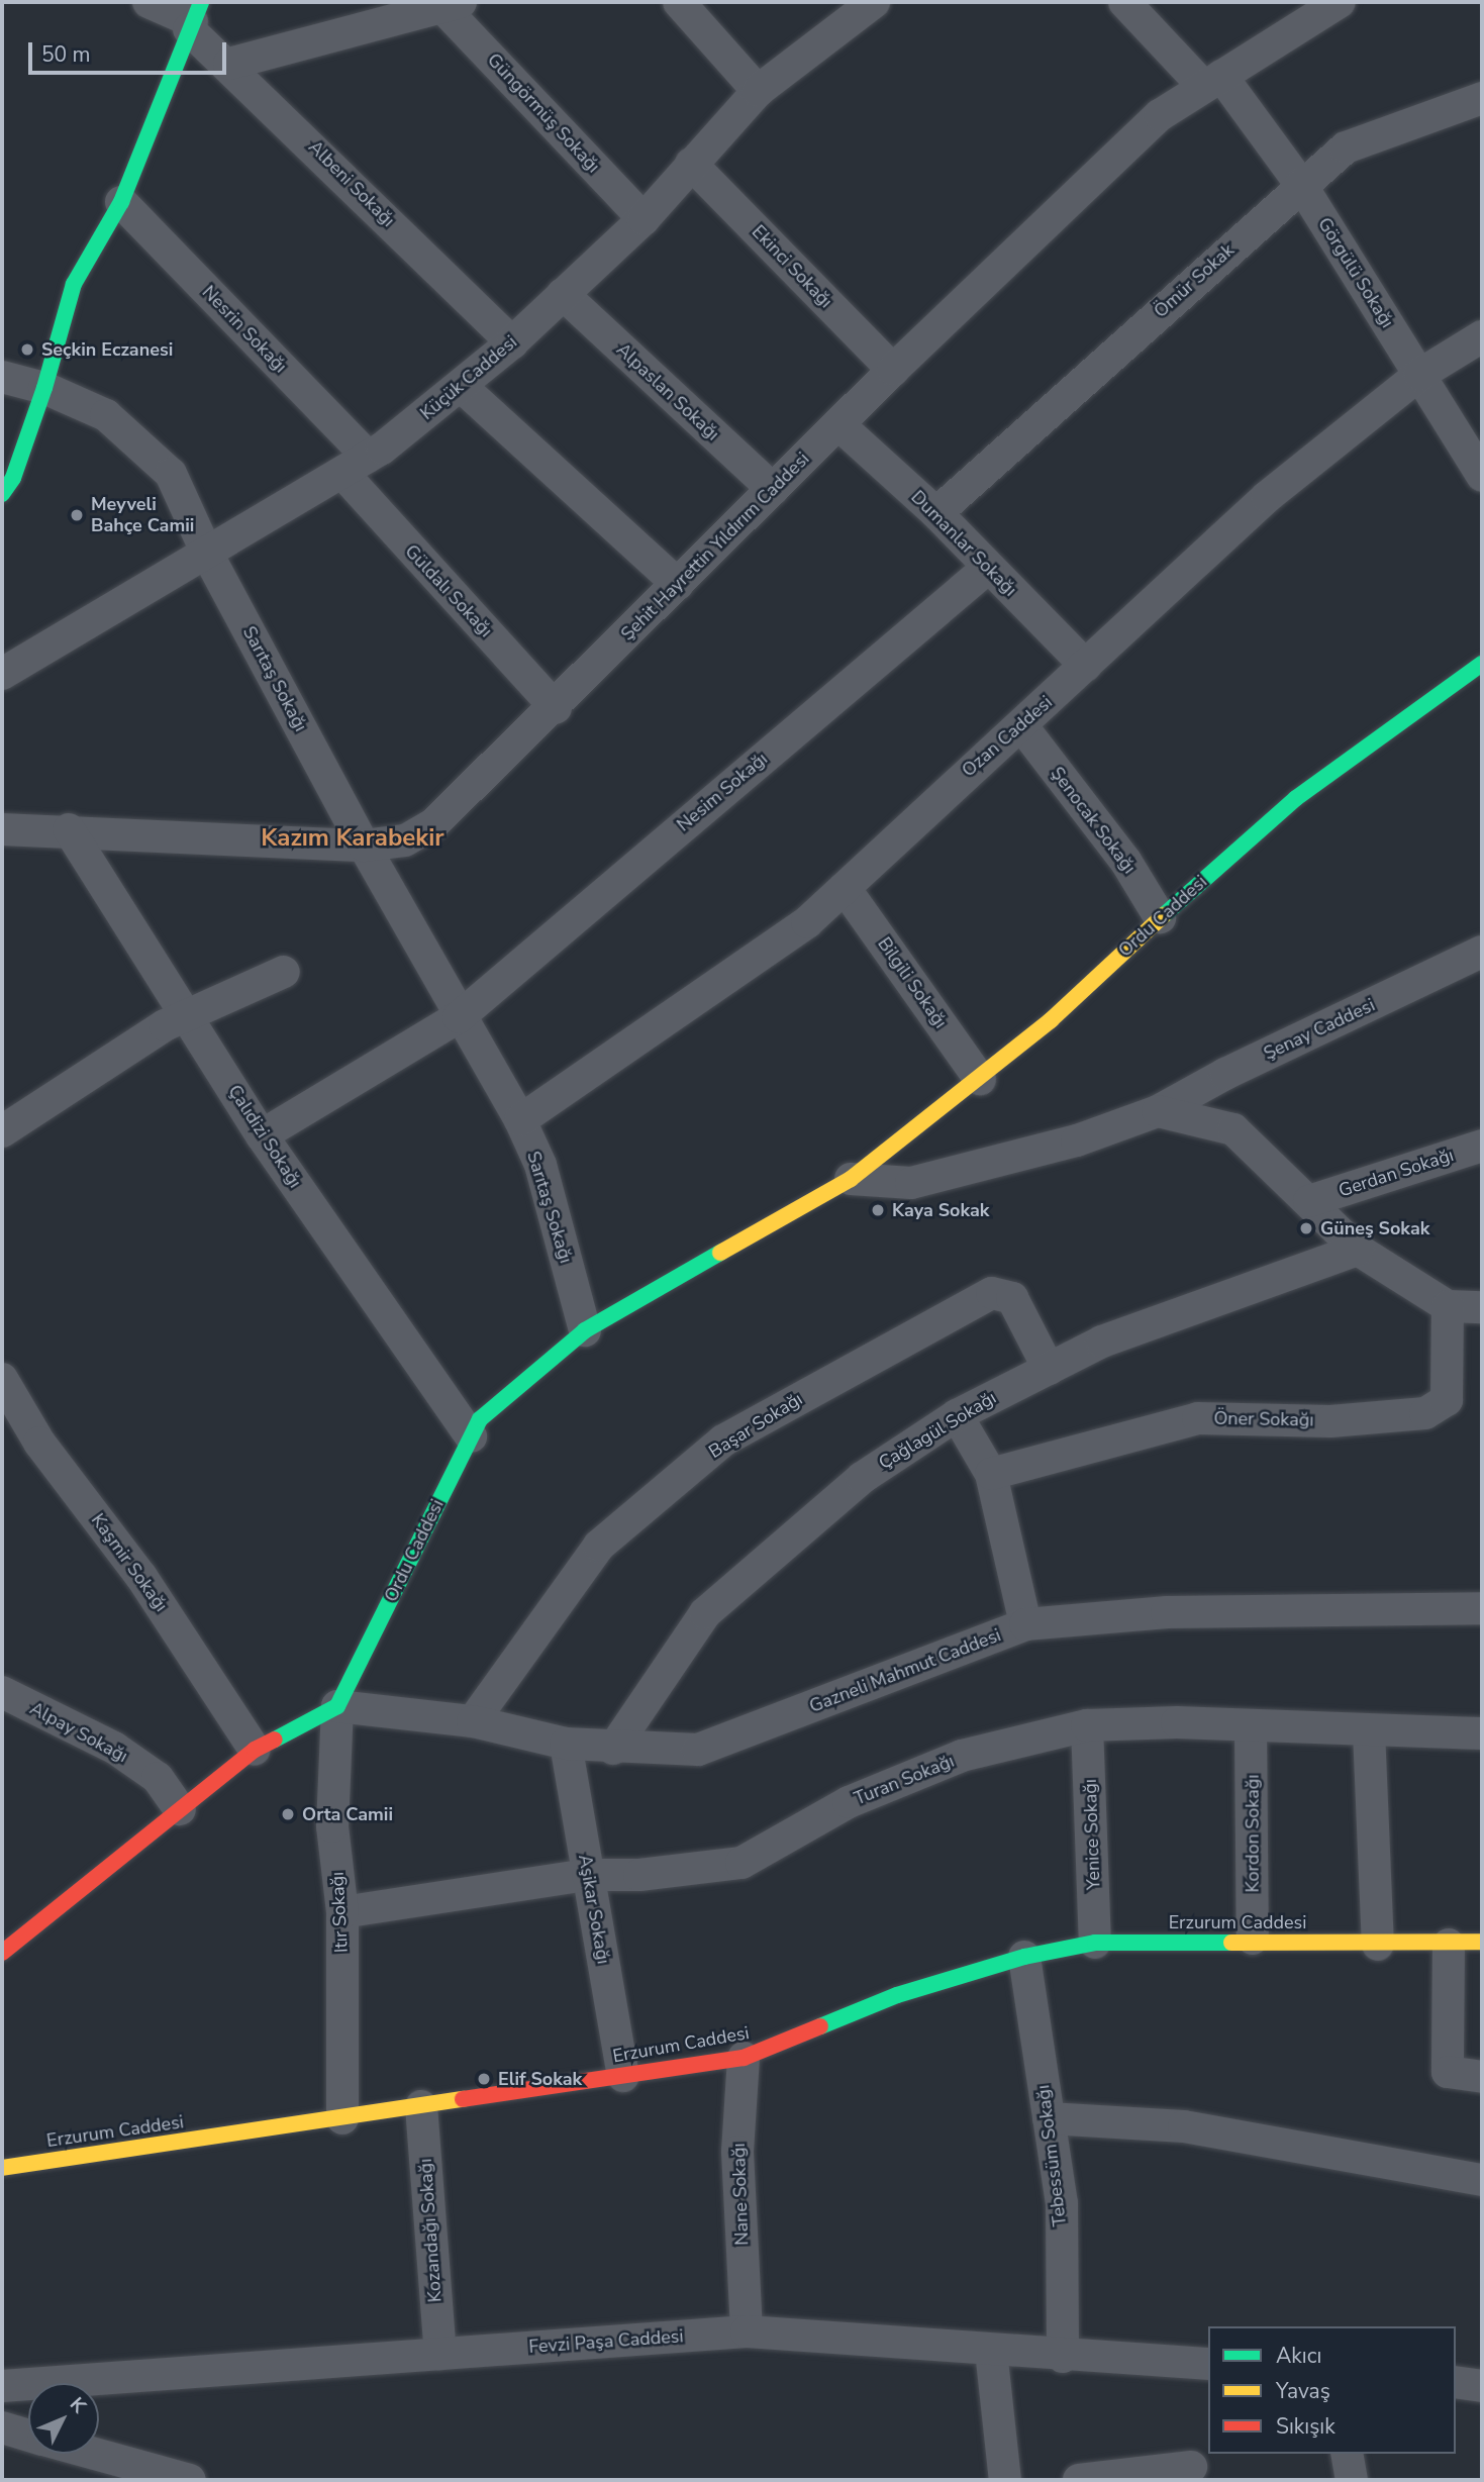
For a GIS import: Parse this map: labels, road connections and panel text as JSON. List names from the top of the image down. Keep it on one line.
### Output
{"streets":{"street":["Güngörmüş Sokağı","Albeni Sokağı","Ekinci Sokağı","Görgülü Sokağı","Ömür Sokak","Nesrin Sokağı","Küçük Caddesi","Alpaslan Sokağı","Dumanlar Sokağı","Şehit Hayrettin Yıldırım Caddesi","Güldalı Sokağı","Sarıtaş Sokağı","Ozan Caddesi","Nesim Sokağı","Şenocak Sokağı","Ordu Caddesi","Bilgili Sokağı","Şenay Caddesi","Çalıdizi Sokağı","Gerdan Sokağı","Öner Sokağı","Başar Sokağı","Çağlagül Sokağı","Kaşmir Sokağı","Gazneli Mahmut Caddesi","Alpay Sokağı","Turan Sokağı","Kordon Sokağı","Yenice Sokağı","Aşikar Sokağı","Itır Sokağı","Erzurum Caddesi","Tebessüm Sokağı","Nane Sokağı","Kozandağı Sokağı","Fevzi Paşa Caddesi"]},"crossings":[["Güngörmüş Sokağı","Küçük Caddesi"],["Albeni Sokağı","Küçük Caddesi"],["Ekinci Sokağı","Küçük Caddesi"],["Ekinci Sokağı","Şehit Hayrettin Yıldırım Caddesi"],["Görgülü Sokağı","Ömür Sokak"],["Görgülü Sokağı","Şehit Hayrettin Yıldırım Caddesi"],["Görgülü Sokağı","Ozan Caddesi"],["Ömür Sokak","Dumanlar Sokağı"],["Nesrin Sokağı","Küçük Caddesi"],["Nesrin Sokağı","Güldalı Sokağı"],["Küçük Caddesi","Alpaslan Sokağı"],["Küçük Caddesi","Güldalı Sokağı"],["Küçük Caddesi","Sarıtaş Sokağı"],["Alpaslan Sokağı","Şehit Hayrettin Yıldırım Caddesi"],["Dumanlar Sokağı","Şehit Hayrettin Yıldırım Caddesi"],["Dumanlar Sokağı","Ozan Caddesi"],["Dumanlar Sokağı","Nesim Sokağı"],["Şehit Hayrettin Yıldırım Caddesi","Güldalı Sokağı"],["Şehit Hayrettin Yıldırım Caddesi","Sarıtaş Sokağı"],["Şehit Hayrettin Yıldırım Caddesi","Çalıdizi Sokağı"],["Sarıtaş Sokağı","Ozan Caddesi"],["Sarıtaş Sokağı","Nesim Sokağı"],["Sarıtaş Sokağı","Ordu Caddesi"],["Ozan Caddesi","Şenocak Sokağı"],["Ozan Caddesi","Bilgili Sokağı"],["Şenocak Sokağı","Ordu Caddesi"],["Ordu Caddesi","Bilgili Sokağı"],["Ordu Caddesi","Çalıdizi Sokağı"],["Ordu Caddesi","Gazneli Mahmut Caddesi"],["Ordu Caddesi","Itır Sokağı"],["Başar Sokağı","Çağlagül Sokağı"],["Başar Sokağı","Gazneli Mahmut Caddesi"],["Çağlagül Sokağı","Gazneli Mahmut Caddesi"],["Gazneli Mahmut Caddesi","Aşikar Sokağı"],["Gazneli Mahmut Caddesi","Itır Sokağı"],["Turan Sokağı","Kordon Sokağı"],["Turan Sokağı","Yenice Sokağı"],["Turan Sokağı","Aşikar Sokağı"],["Turan Sokağı","Itır Sokağı"],["Kordon Sokağı","Erzurum Caddesi"],["Yenice Sokağı","Erzurum Caddesi"],["Aşikar Sokağı","Erzurum Caddesi"],["Itır Sokağı","Erzurum Caddesi"],["Erzurum Caddesi","Tebessüm Sokağı"],["Erzurum Caddesi","Nane Sokağı"],["Erzurum Caddesi","Kozandağı Sokağı"],["Tebessüm Sokağı","Fevzi Paşa Caddesi"],["Nane Sokağı","Fevzi Paşa Caddesi"],["Kozandağı Sokağı","Fevzi Paşa Caddesi"]],"districts":["Kazım Karabekir"],"places":["Seçkin Eczanesi","Meyveli Bahçe Camii","Kaya Sokak","Güneş Sokak","Orta Camii","Elif Sokak"],"legend":["Akıcı","Yavaş","Sıkışık"],"scale_bar":"50 m","north":"top right"}
